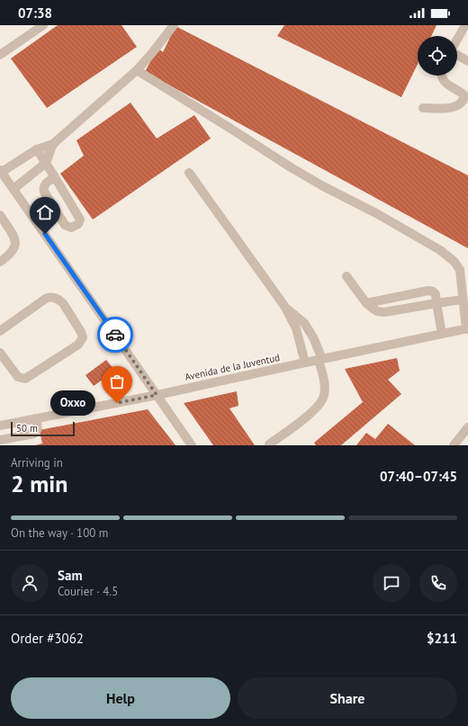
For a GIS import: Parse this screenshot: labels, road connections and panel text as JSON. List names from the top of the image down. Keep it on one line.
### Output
{"streets":{"street":["Avenida de la Juventud"]},"places":["Oxxo"],"scale_bar":"50 m","page":{"status":"07:38","bubble":"Oxxo","scale":"50 m","heading":["2 min","Arriving in","07:40–07:45"],"panel":["Sam","Courier · 4.5","Order #3062","$211"],"bar":"On the way · 100 m","buttons":["Help","Share"]}}
